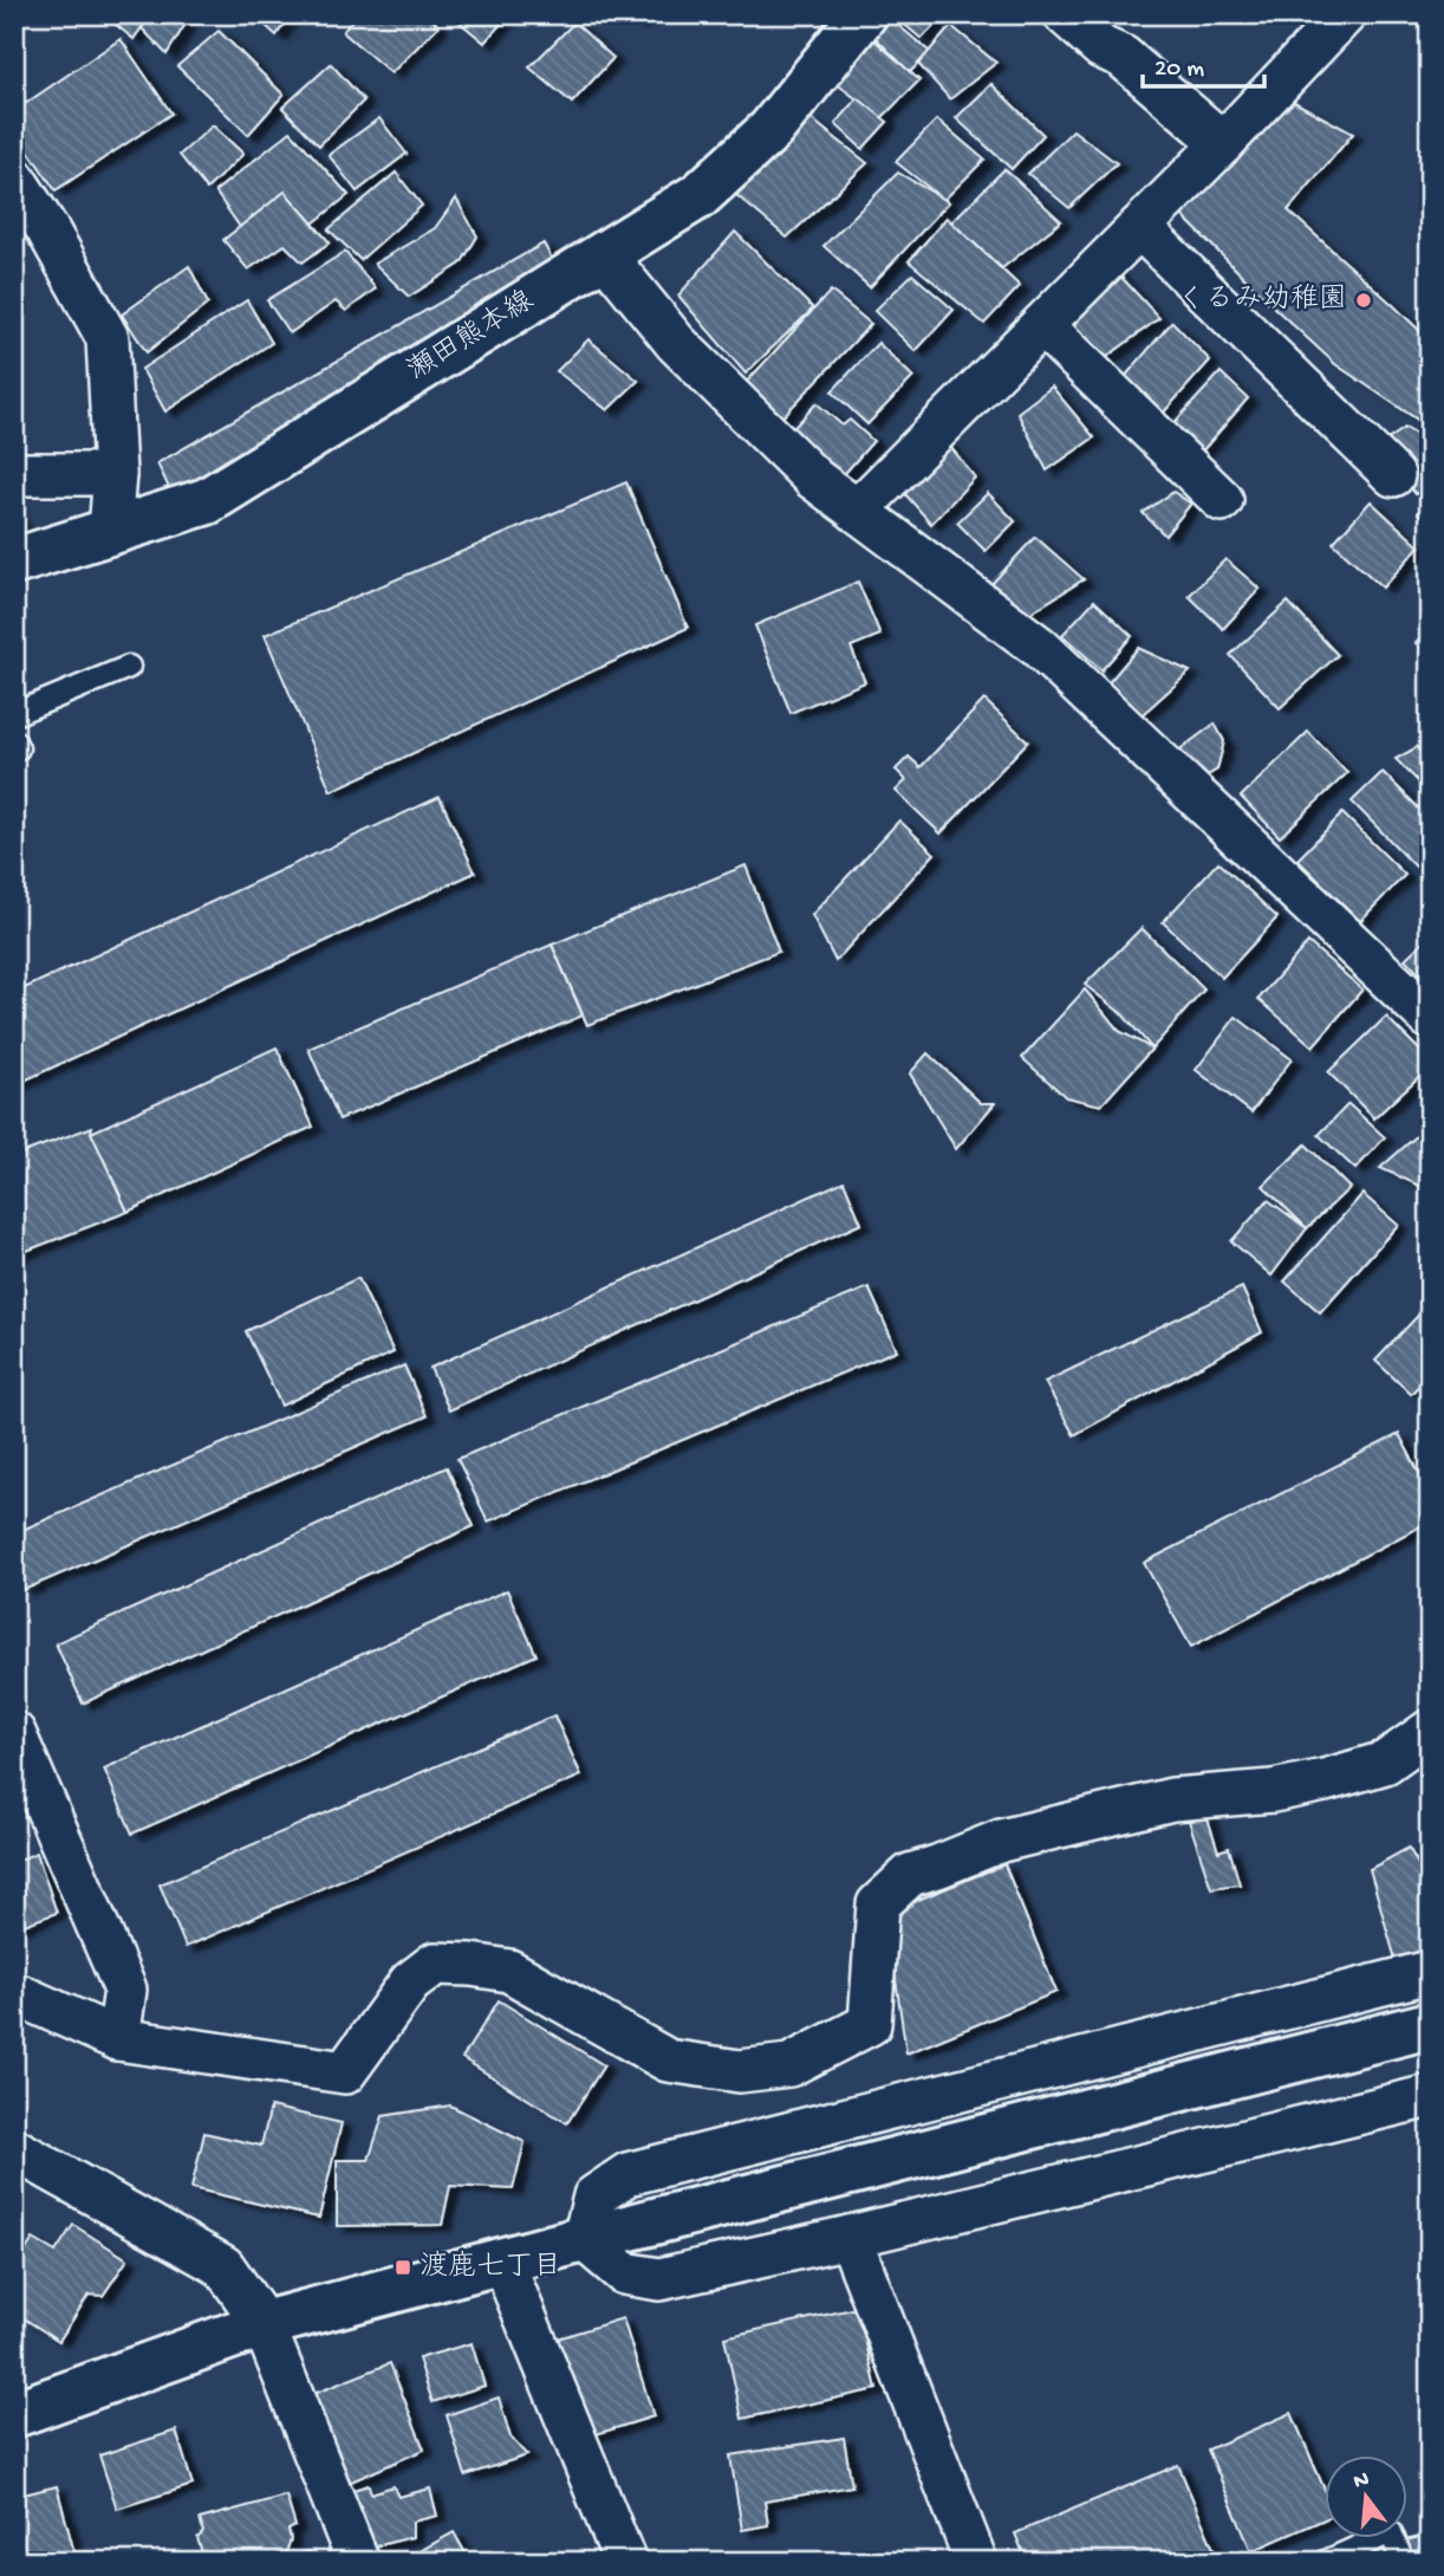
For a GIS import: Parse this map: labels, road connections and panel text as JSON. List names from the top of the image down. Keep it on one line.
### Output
{"streets":{"street":["瀬田熊本線"]},"places":{"other":["くるみ幼稚園"],"transit":["渡鹿七丁目"]},"scale_bar":"20 m","north":"top"}
